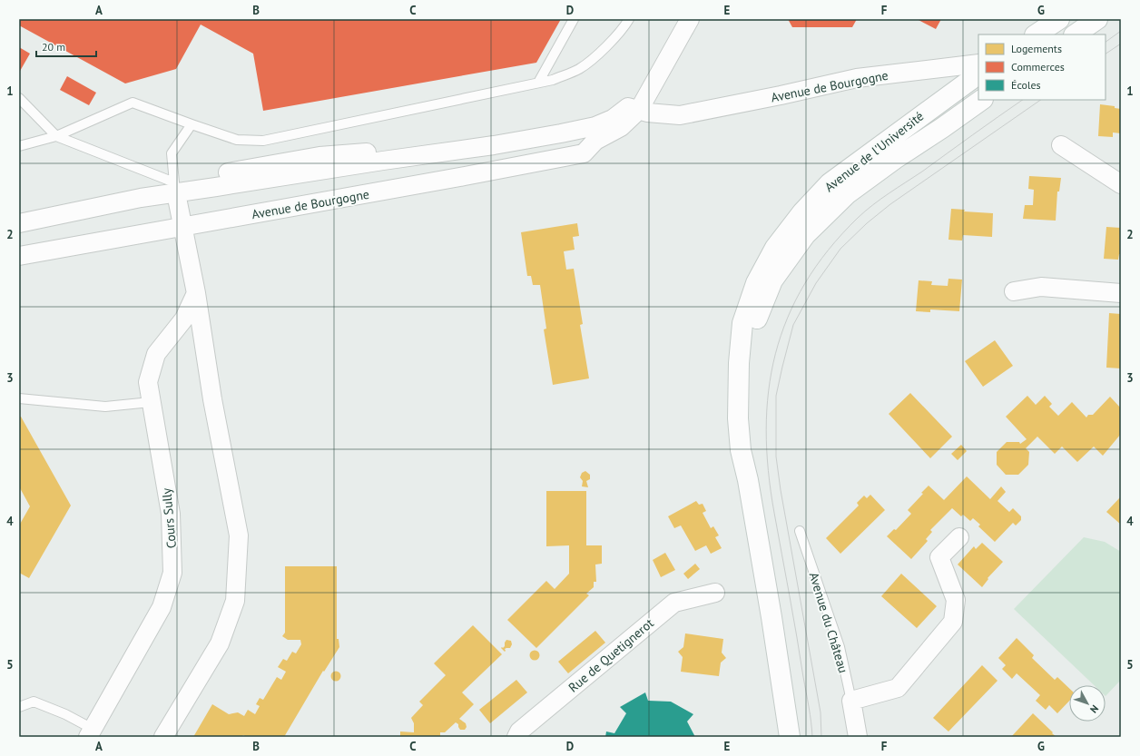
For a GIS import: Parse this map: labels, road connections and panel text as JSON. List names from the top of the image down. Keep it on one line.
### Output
{"streets":{"main road":["Avenue de l'Université"],"street":["Avenue de Bourgogne","Cours Sully","Avenue du Château","Rue de Quetignerot"]},"legend":["Logements","Commerces","Écoles"],"scale_bar":"20 m","north":"bottom right","grid":{"columns":["A","B","C","D","E","F","G"],"rows":["1","2","3","4","5"]}}
